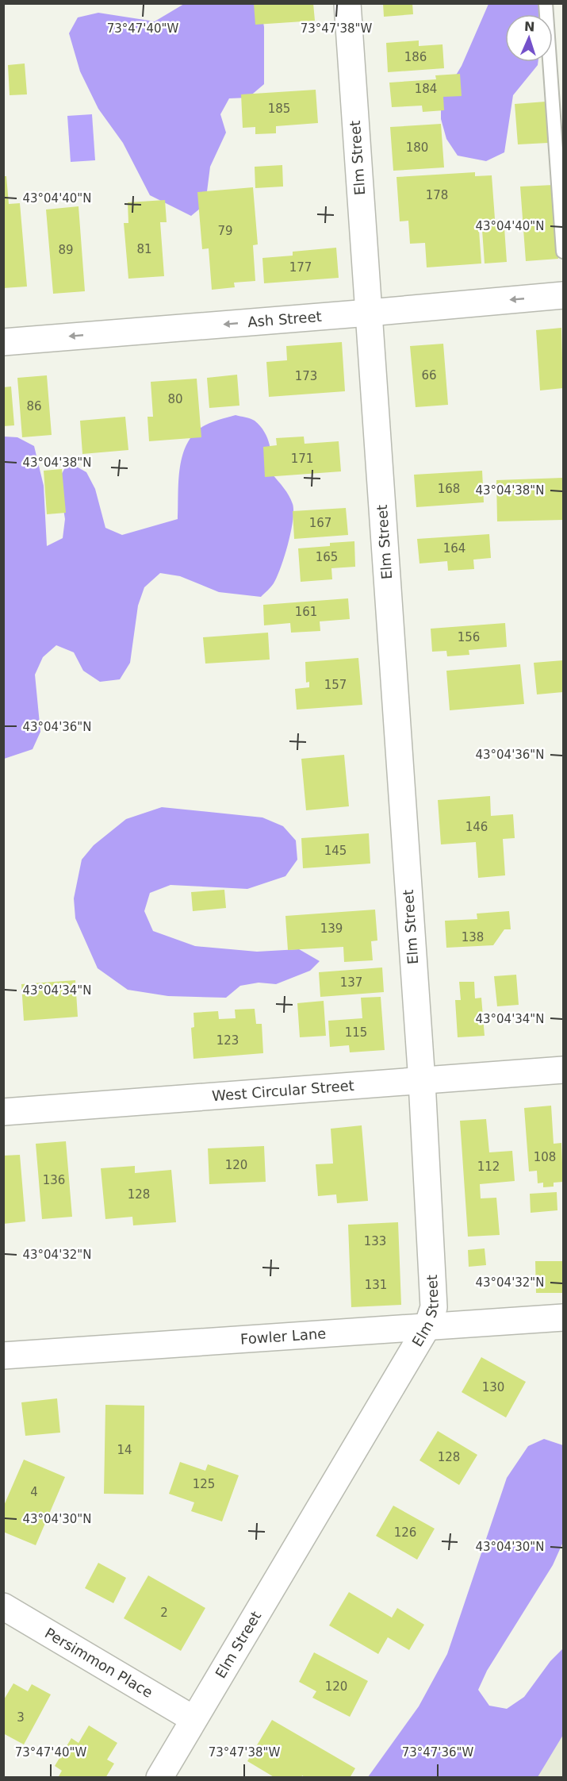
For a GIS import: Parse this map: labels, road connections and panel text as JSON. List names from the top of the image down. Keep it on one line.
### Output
{"streets":{"street":["Elm Street","Ash Street","West Circular Street","Fowler Lane","Persimmon Place"]},"crossings":[["Elm Street","Ash Street"],["Elm Street","West Circular Street"],["Elm Street","Fowler Lane"],["Elm Street","Persimmon Place"]],"one_way":["Ash Street"],"house_numbers":["186","184","185","180","178","79","81","89","177","66","173","80","86","171","168","167","164","165","161","156","157","146","145","139","138","137","115","123","108","120","112","136","128","133","131","130","14","128","125","4","126","2","120","3"],"north":"top","coordinates":["73°47'40\"W","73°47'38\"W","43°04'40\"N","43°04'38\"N","43°04'36\"N","43°04'34\"N","43°04'32\"N","43°04'30\"N","73°47'36\"W"]}
